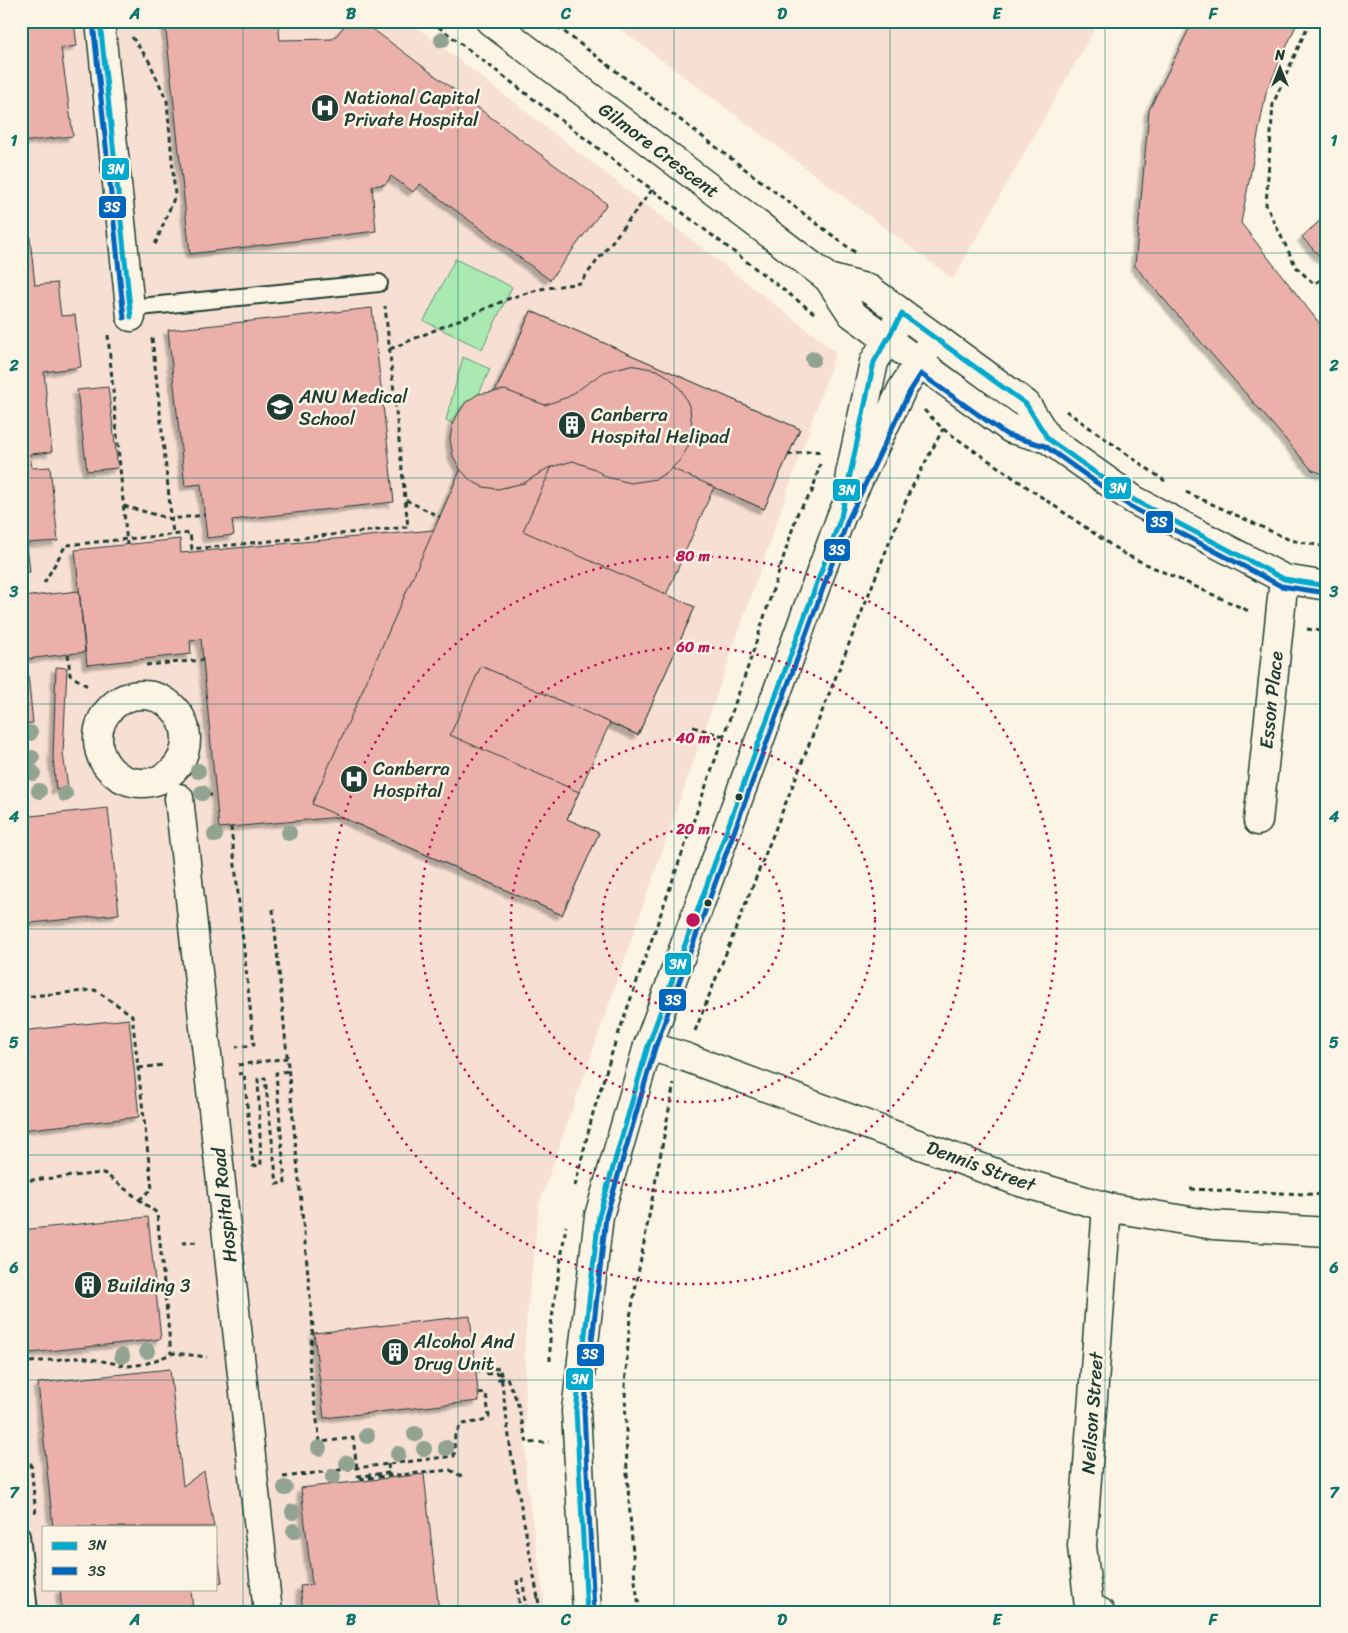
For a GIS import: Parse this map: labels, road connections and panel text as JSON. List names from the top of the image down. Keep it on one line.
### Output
{"streets":{"street":["Gilmore Crescent","Esson Place","Dennis Street","Hospital Road","Neilson Street"]},"crossings":[["Gilmore Crescent","Esson Place"],["Dennis Street","Neilson Street"]],"places":{"hospital":["National Capital Private Hospital","Canberra Hospital"],"school or university":["ANU Medical School"],"building":["Canberra Hospital Helipad","Building 3","Alcohol And Drug Unit"]},"lines":["transit line 3N","transit line 3S"],"legend":["3N","3S"],"north":"top","grid":{"columns":["A","B","C","D","E","F"],"rows":["1","2","3","4","5","6","7"]},"rings":["80 m","60 m","40 m","20 m"]}
